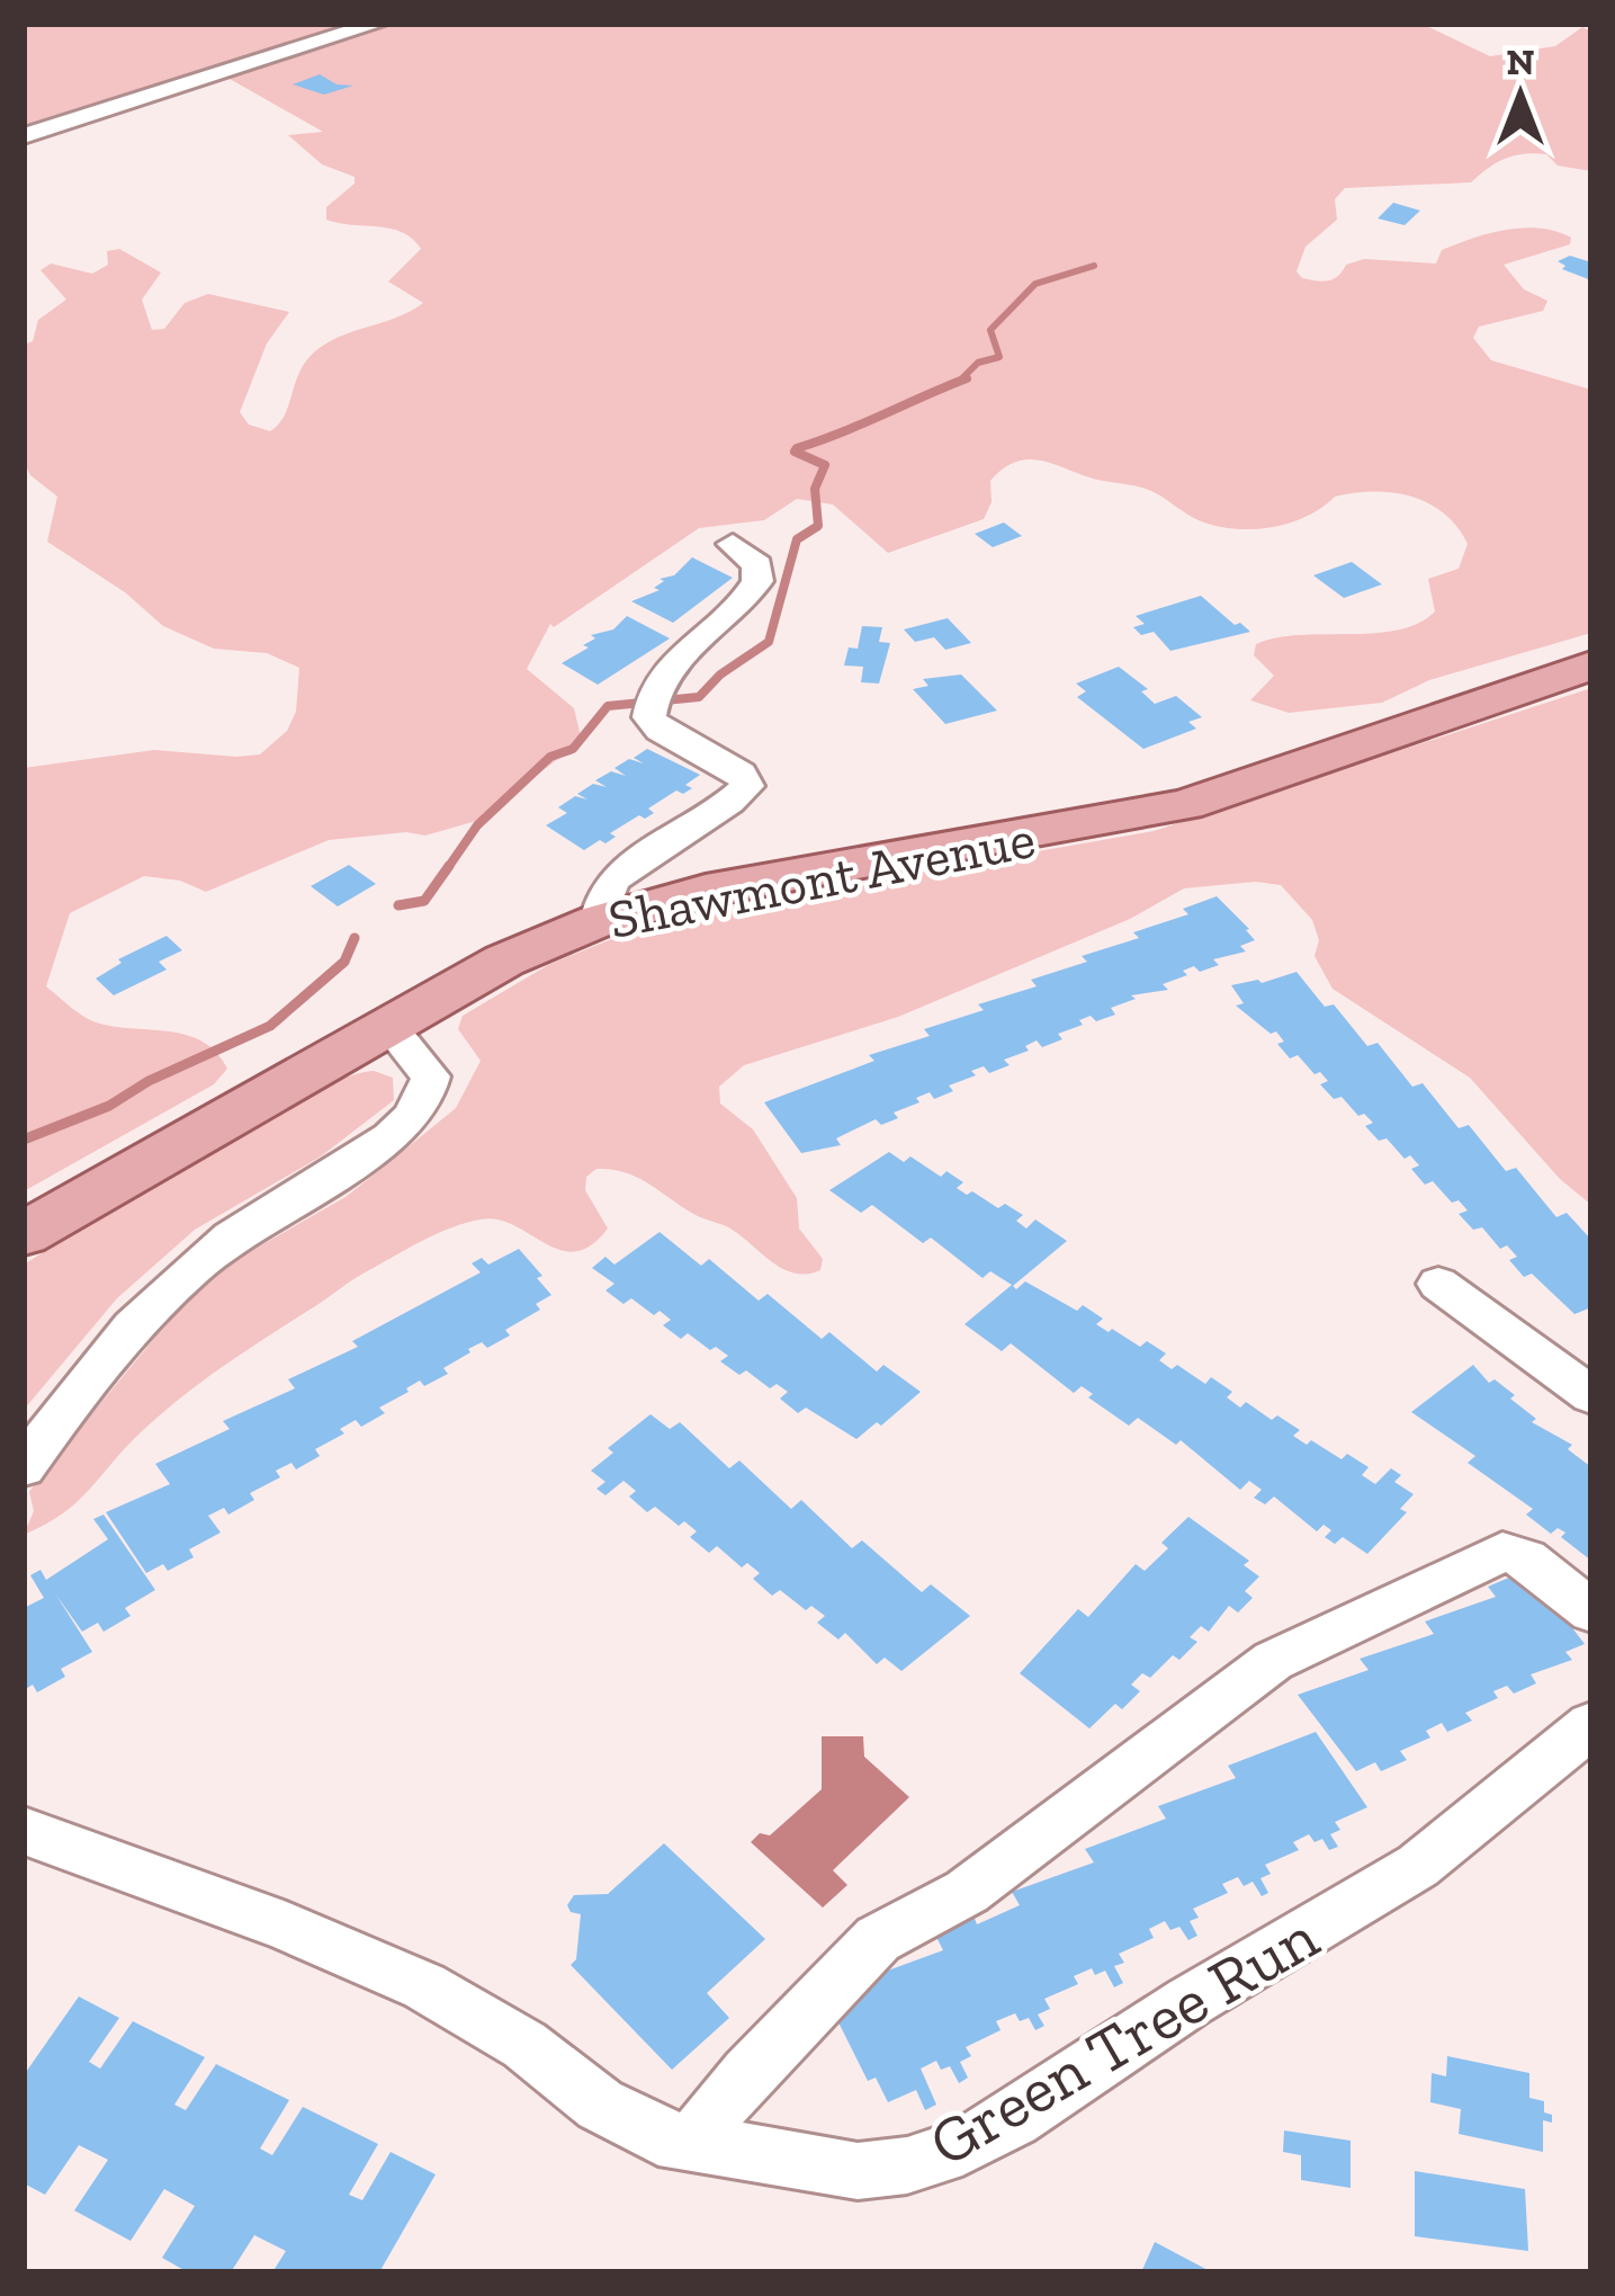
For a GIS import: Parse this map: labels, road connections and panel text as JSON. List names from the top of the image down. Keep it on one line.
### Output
{"streets":{"main road":["Shawmont Avenue"],"street":["Green Tree Run"]},"north":"top"}
